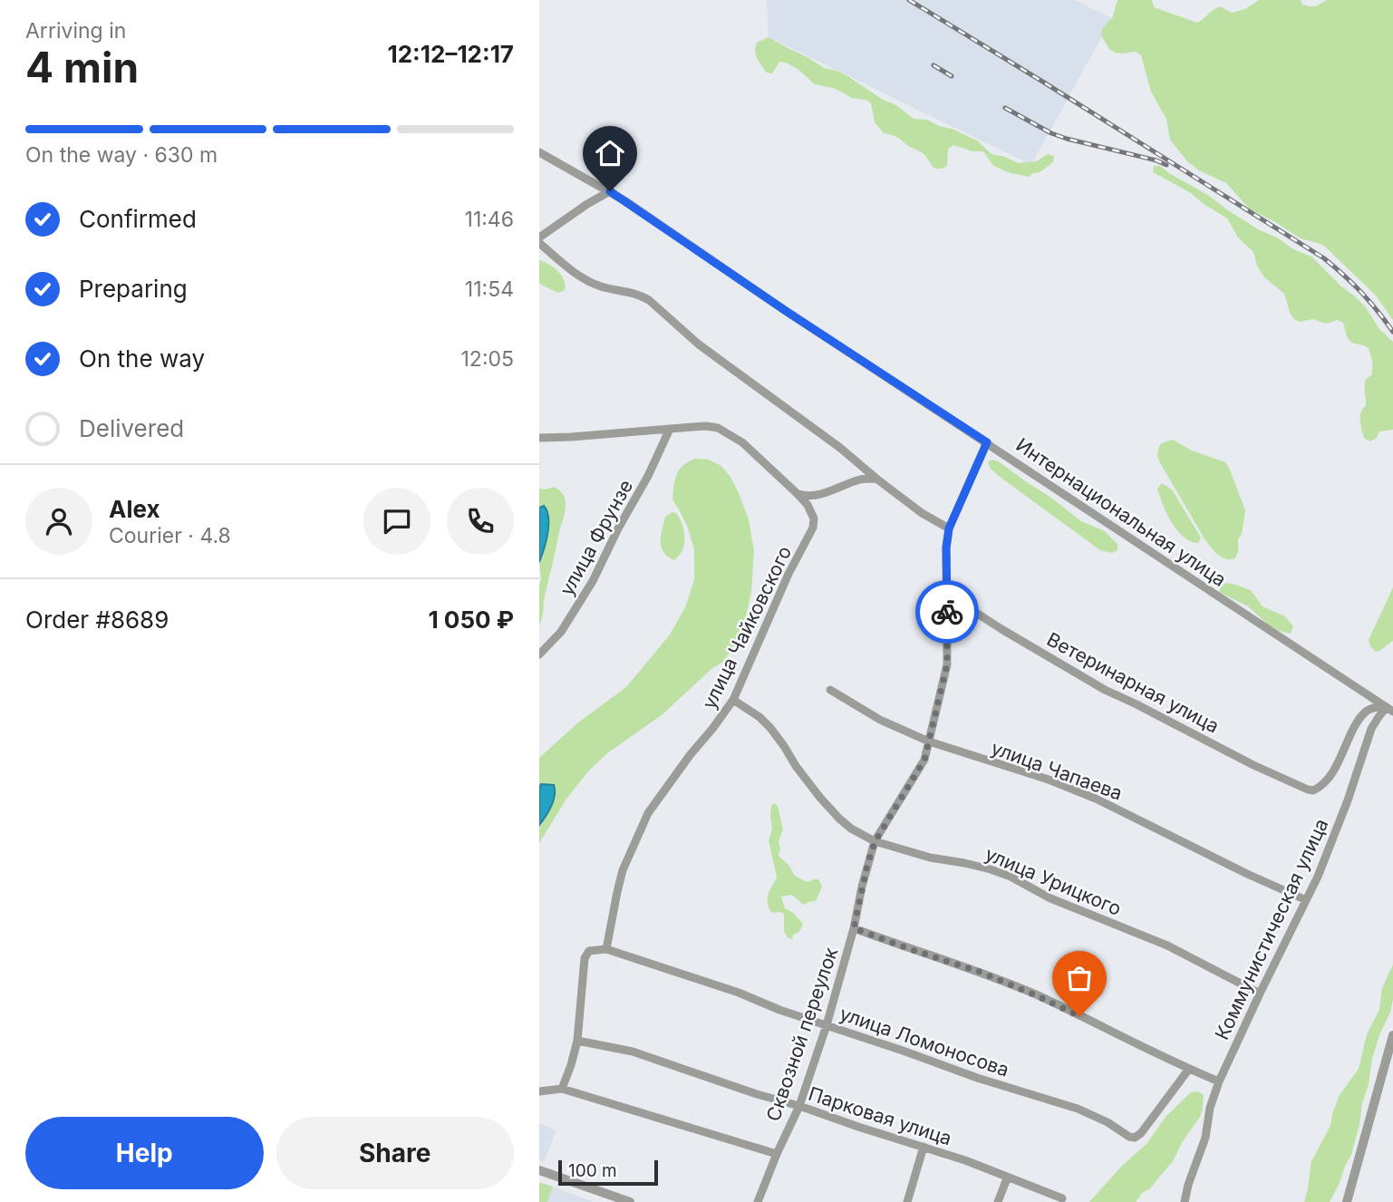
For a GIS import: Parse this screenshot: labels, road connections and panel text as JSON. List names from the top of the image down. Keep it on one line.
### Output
{"streets":{"street":["Интернациональная улица","улица Фрунзе","улица Чайковского","Ветеринарная улица","улица Чапаева","улица Урицкого","Коммунистическая улица","Сквозной переулок","улица Ломоносова","Парковая улица"]},"crossings":[["Интернациональная улица","Ветеринарная улица"],["Интернациональная улица","Коммунистическая улица"],["Интернациональная улица","Сквозной переулок"],["улица Чайковского","улица Урицкого"],["улица Чайковского","улица Ломоносова"],["Ветеринарная улица","Коммунистическая улица"],["Ветеринарная улица","Сквозной переулок"],["улица Чапаева","Коммунистическая улица"],["улица Чапаева","Сквозной переулок"],["улица Урицкого","Коммунистическая улица"],["улица Урицкого","Сквозной переулок"],["Сквозной переулок","улица Ломоносова"],["Сквозной переулок","Парковая улица"]],"scale_bar":"100 m","page":{"heading":["4 min","Arriving in","12:12–12:17"],"panel":["Alex","Courier · 4.8","Order #8689","1 050 ₽"],"bar":"On the way · 630 m","list":[["Confirmed","11:46"],["Preparing","11:54"],["On the way","12:05"],"Delivered"],"buttons":["Help","Share"],"scale":"100 m"}}
